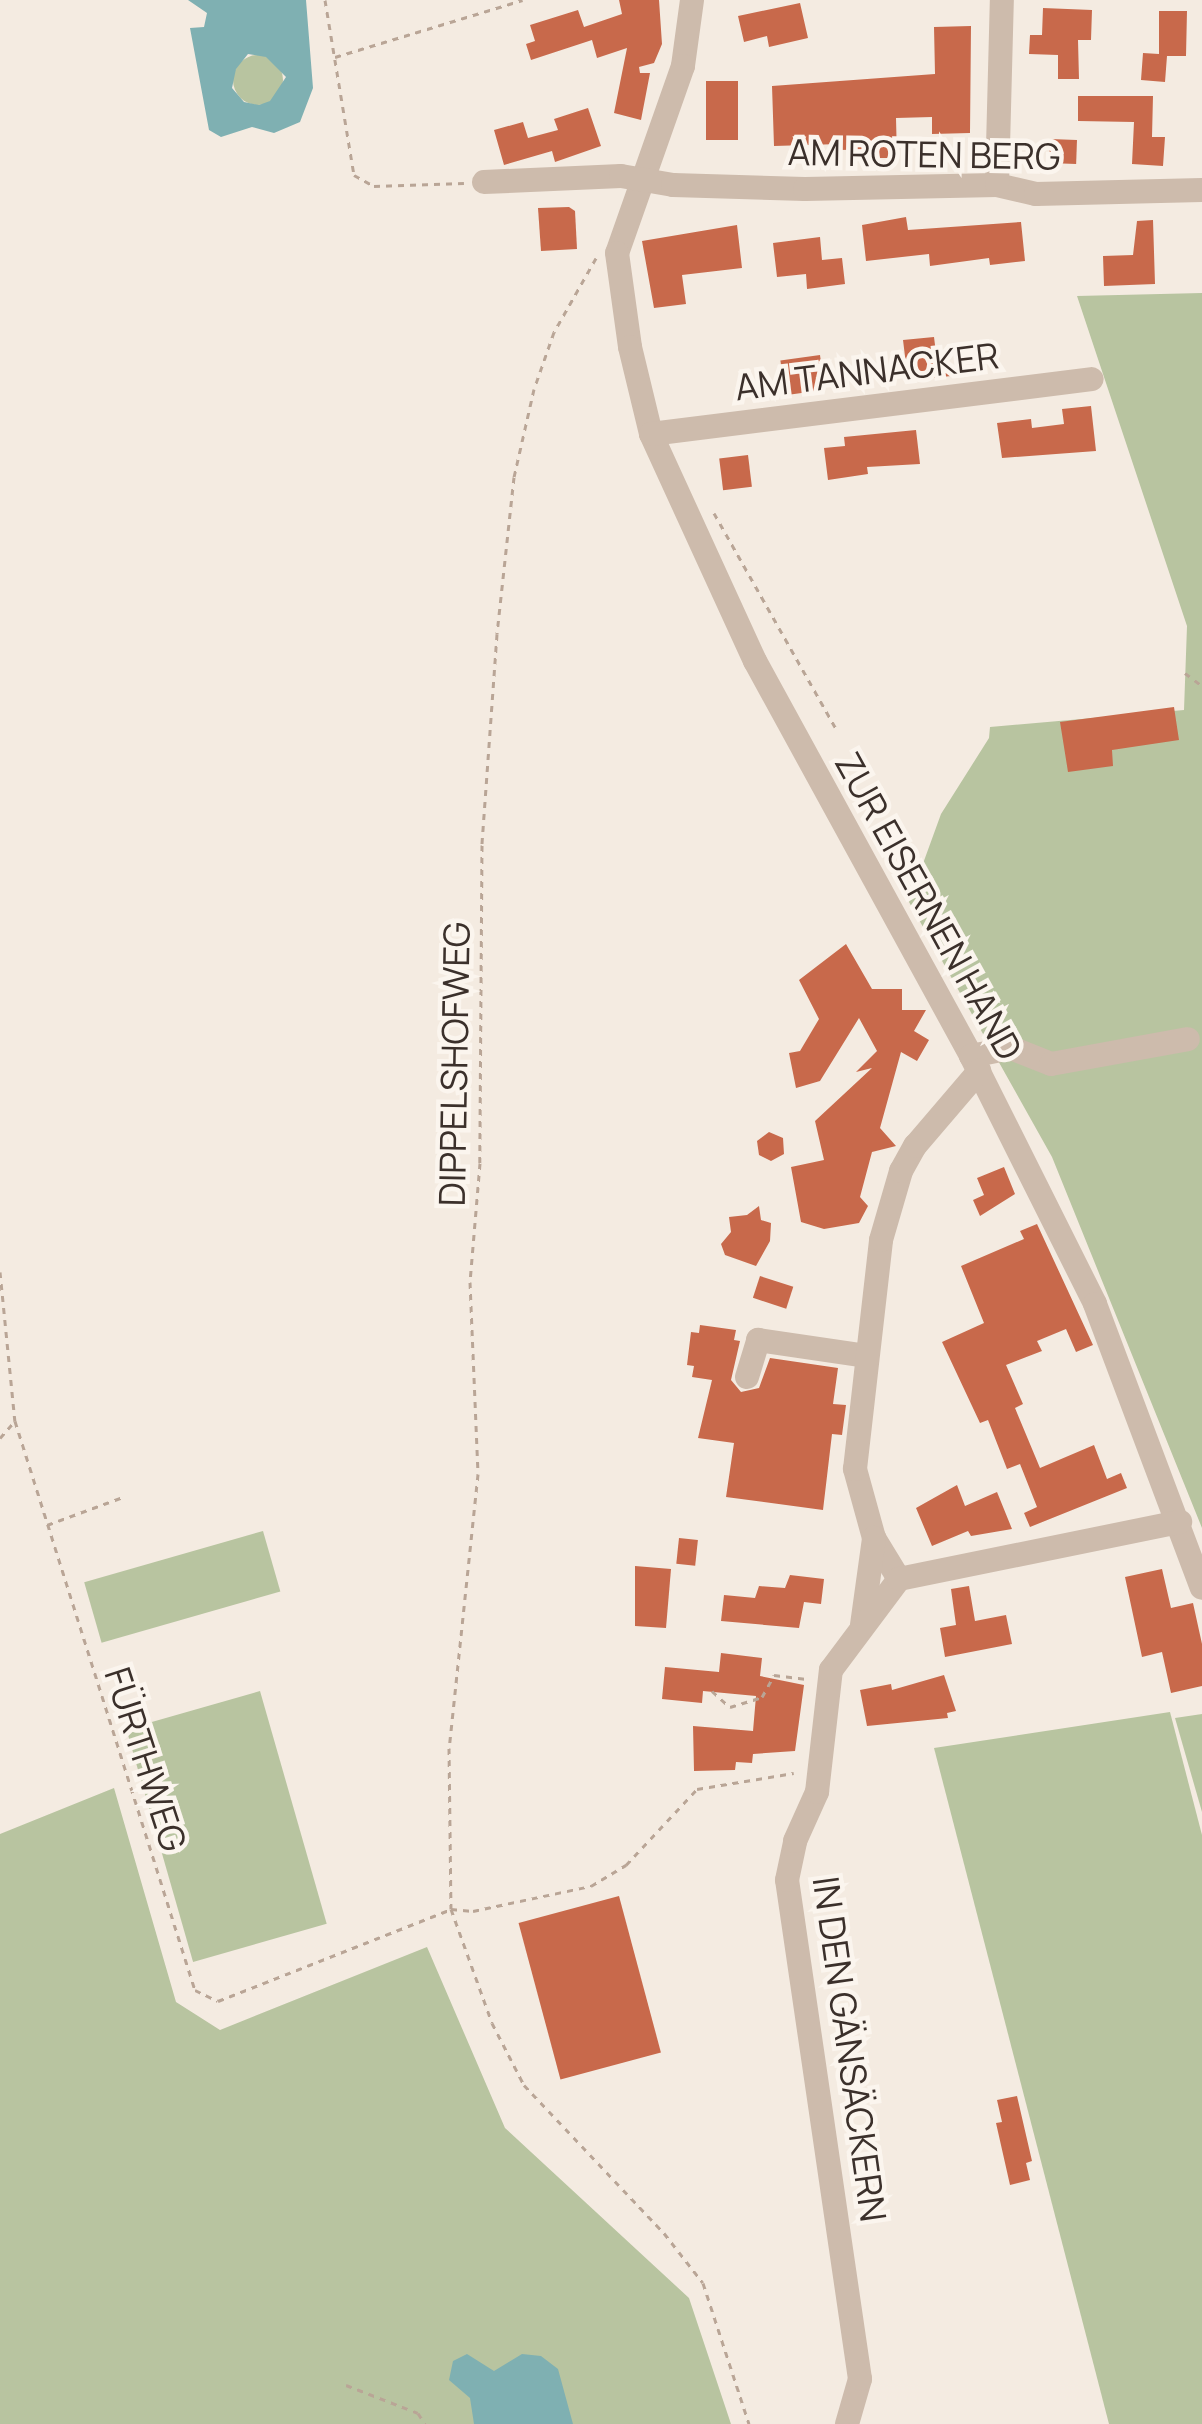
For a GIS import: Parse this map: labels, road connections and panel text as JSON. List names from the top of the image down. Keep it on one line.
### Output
{"streets":{"street":["AM ROTEN BERG","AM TANNACKER","ZUR EISERNEN HAND","IN DEN GÄNSÄCKERN"],"path":["DIPPELSHOFWEG","FÜRTHWEG"]},"crossings":[["AM TANNACKER","ZUR EISERNEN HAND"],["ZUR EISERNEN HAND","DIPPELSHOFWEG"],["ZUR EISERNEN HAND","IN DEN GÄNSÄCKERN"],["DIPPELSHOFWEG","FÜRTHWEG"]]}
